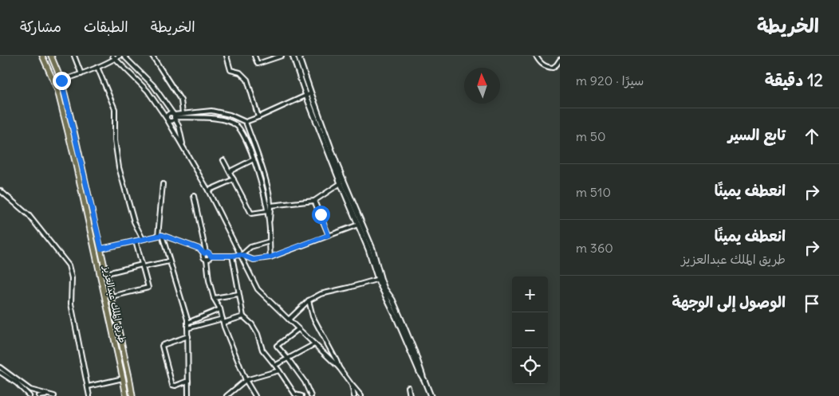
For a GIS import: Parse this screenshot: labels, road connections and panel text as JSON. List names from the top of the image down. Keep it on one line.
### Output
{"streets":{"main road":["طريق الملك عبدالعزيز"]},"north":"top","page":{"header":"الخريطة","nav":["الخريطة","الطبقات","مشاركة"],"heading":["12 دقيقة","سيرًا · 920 m"],"list":[["تابع السير","50 m"],["انعطف يمينًا","510 m"],["انعطف يمينًا","طريق الملك عبدالعزيز","360 m"],"الوصول إلى الوجهة"],"map_buttons":["+","−"]}}
